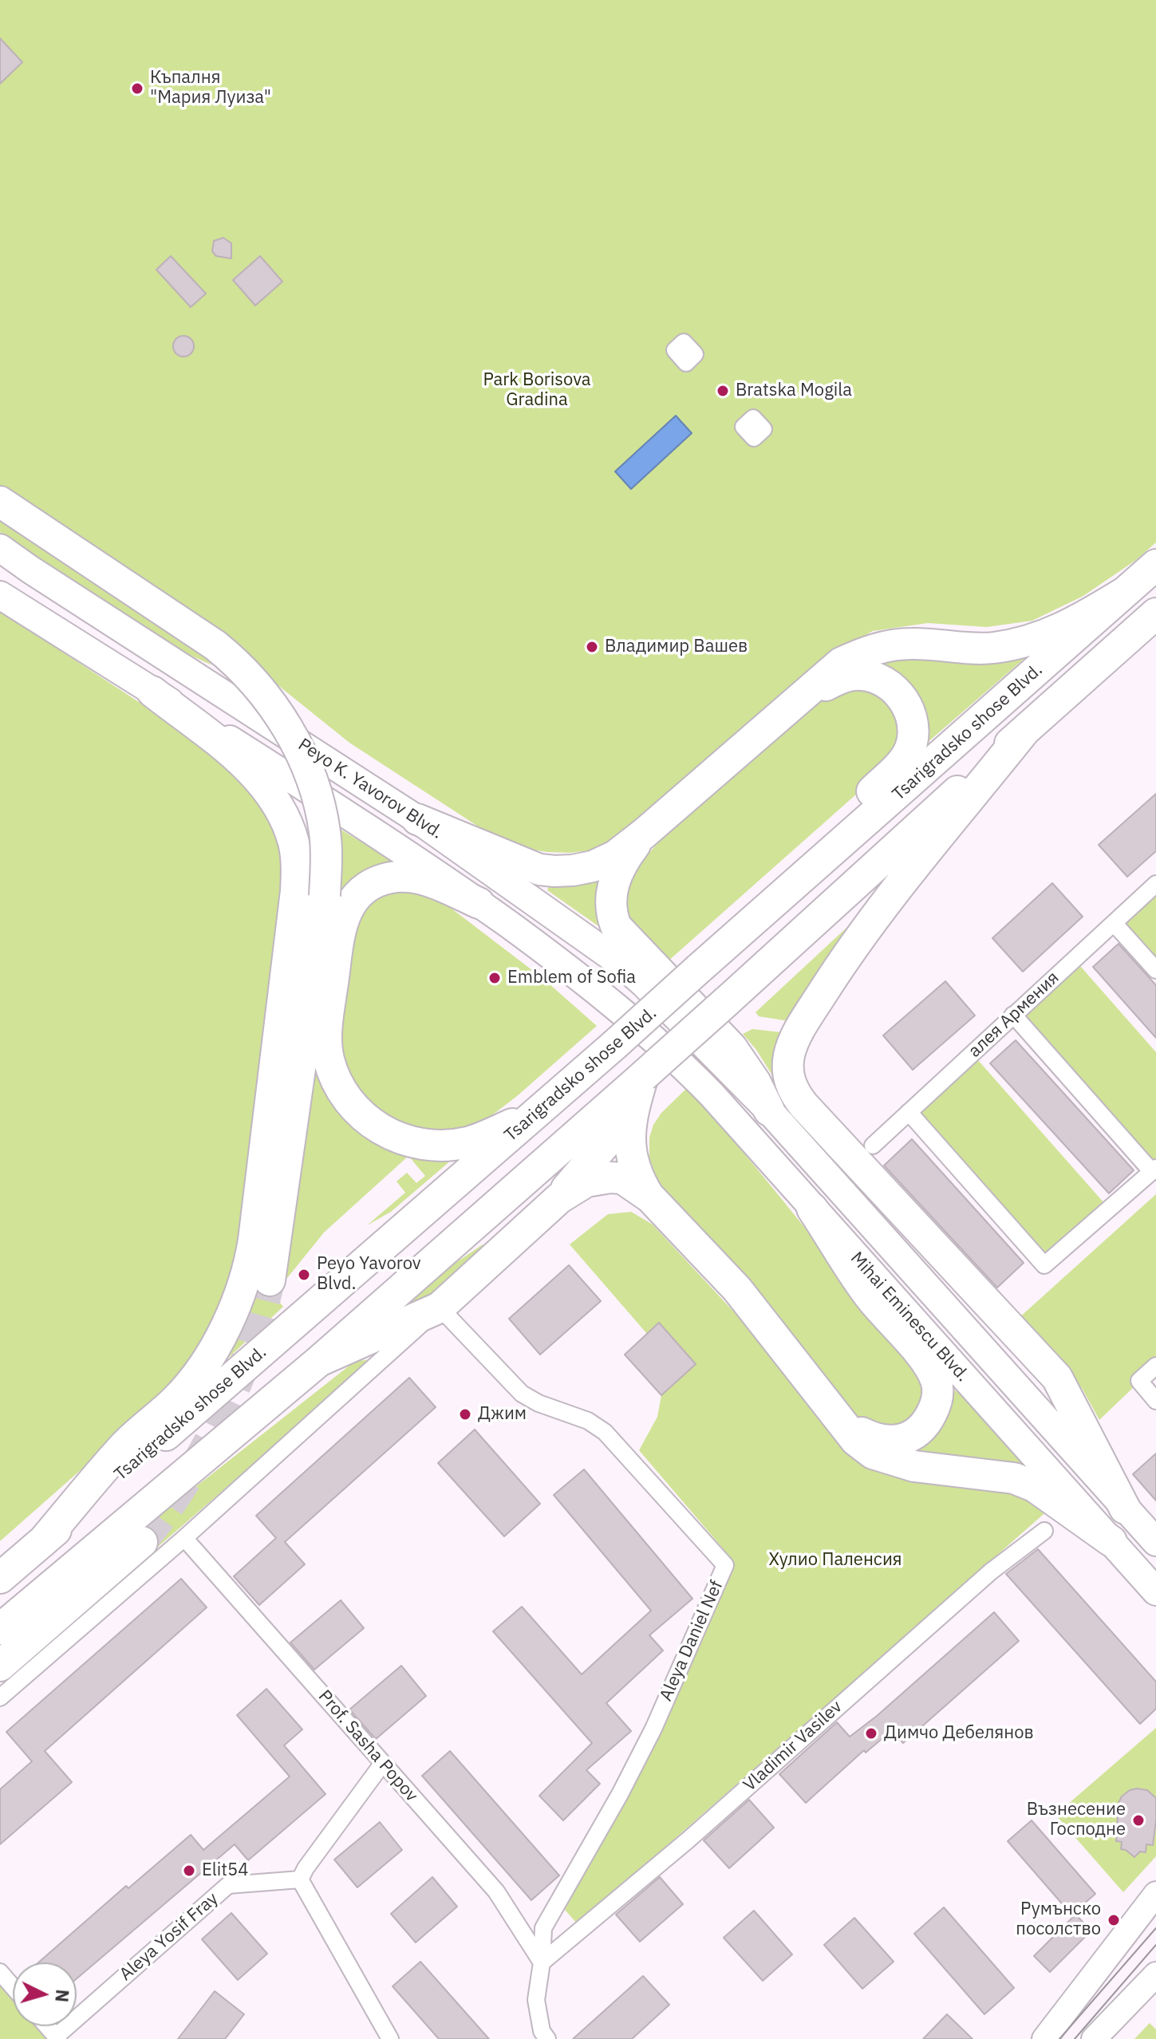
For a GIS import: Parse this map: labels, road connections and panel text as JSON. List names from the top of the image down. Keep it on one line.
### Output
{"streets":{"highway":["Tsarigradsko shose Blvd."],"main road":["Peyo K. Yavorov Blvd.","Mihai Eminescu Blvd."],"street":["алея Армения","Aleya Daniel Nef","Prof. Sasha Popov","Vladimir Vasilev","Aleya Yosif Fray"]},"crossings":[["Peyo K. Yavorov Blvd.","Mihai Eminescu Blvd."],["Aleya Daniel Nef","Prof. Sasha Popov"],["Aleya Daniel Nef","Vladimir Vasilev"],["Prof. Sasha Popov","Vladimir Vasilev"]],"parks":["Park Borisova Gradina","Хулио Паленсия"],"places":["Къпалня \"Мария Луиза\"","Bratska Mogila","Владимир Вашев","Emblem of Sofia","Peyo Yavorov Blvd.","Джим","Димчо Дебелянов","Възнесение Господне","Elit54","Румънско посолство"],"north":"right"}
